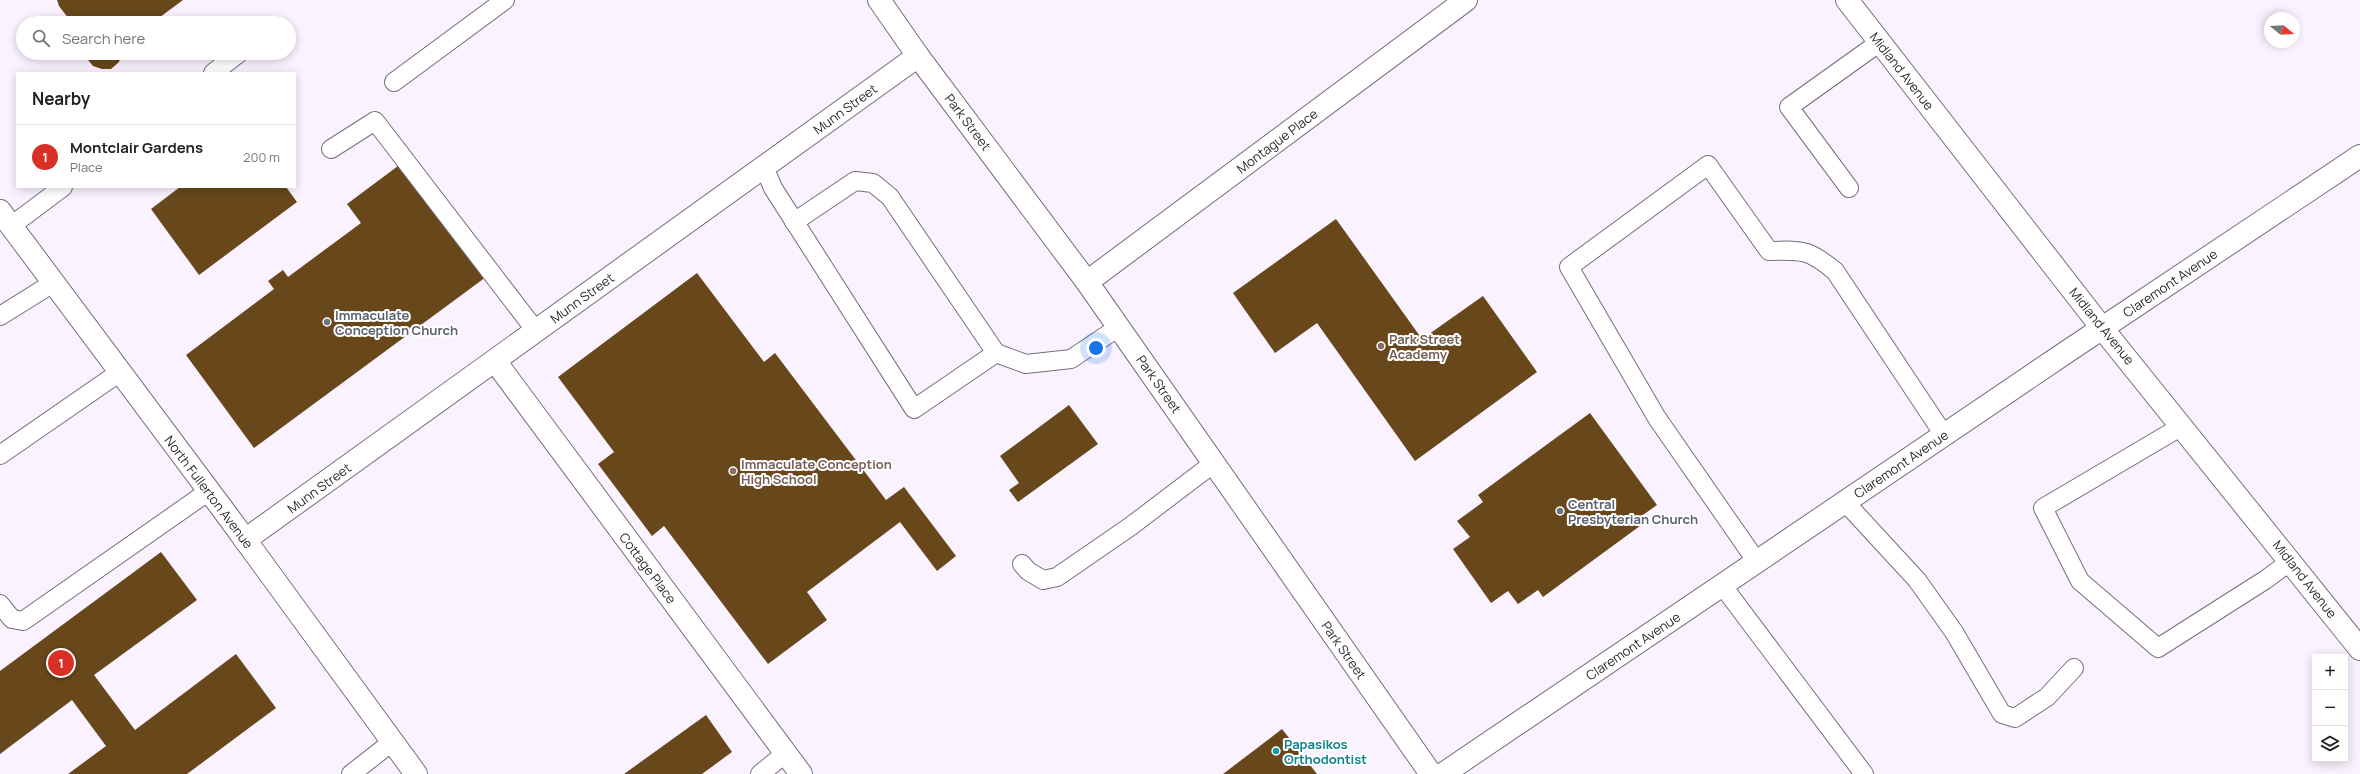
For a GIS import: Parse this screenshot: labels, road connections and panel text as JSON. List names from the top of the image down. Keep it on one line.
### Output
{"streets":{"street":["Midland Avenue","Munn Street","Park Street","Montague Place","Claremont Avenue","North Fullerton Avenue","Cottage Place"]},"crossings":[["Midland Avenue","Claremont Avenue"],["Munn Street","Park Street"],["Munn Street","North Fullerton Avenue"],["Munn Street","Cottage Place"],["Park Street","Montague Place"]],"places":["Immaculate Conception Church","Park Street Academy","Immaculate Conception High School","Central Presbyterian Church","Papasikos Orthodontist"],"north":"right","page":{"search":"Search here","heading":"Nearby","list":[{"mark":"1","name":"Montclair Gardens","note":"Place","value":"200 m"}],"pins":"1","map_buttons":["+","−"]}}
